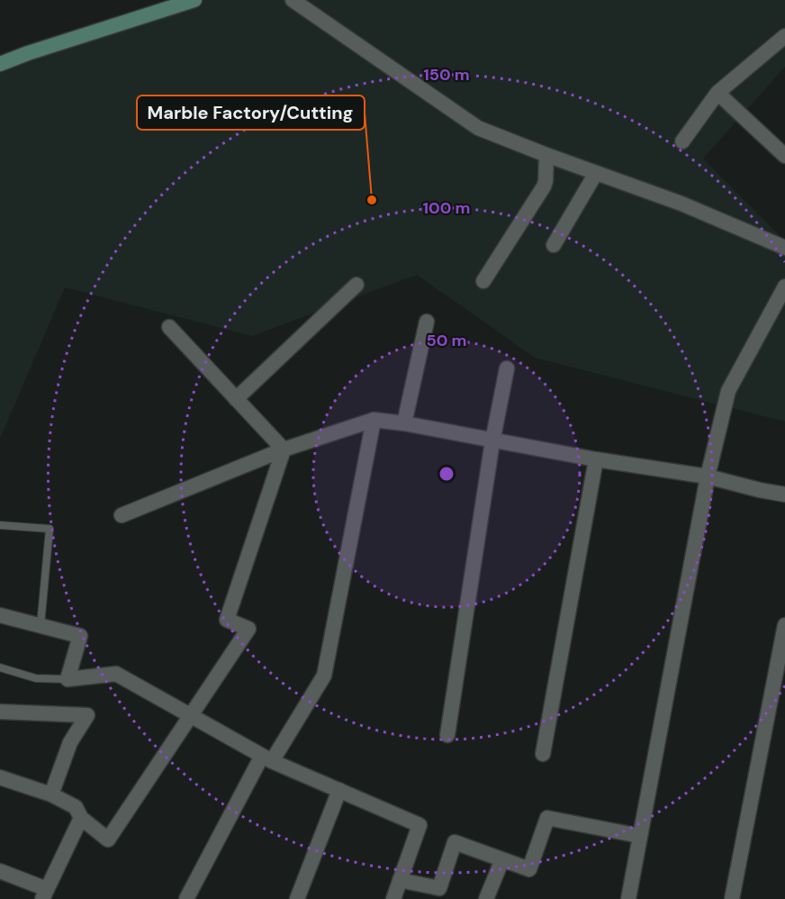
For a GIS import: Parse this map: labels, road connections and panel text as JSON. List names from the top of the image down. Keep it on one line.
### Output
{"places":["Marble Factory/Cutting"],"rings":["150 m","100 m","50 m"]}
